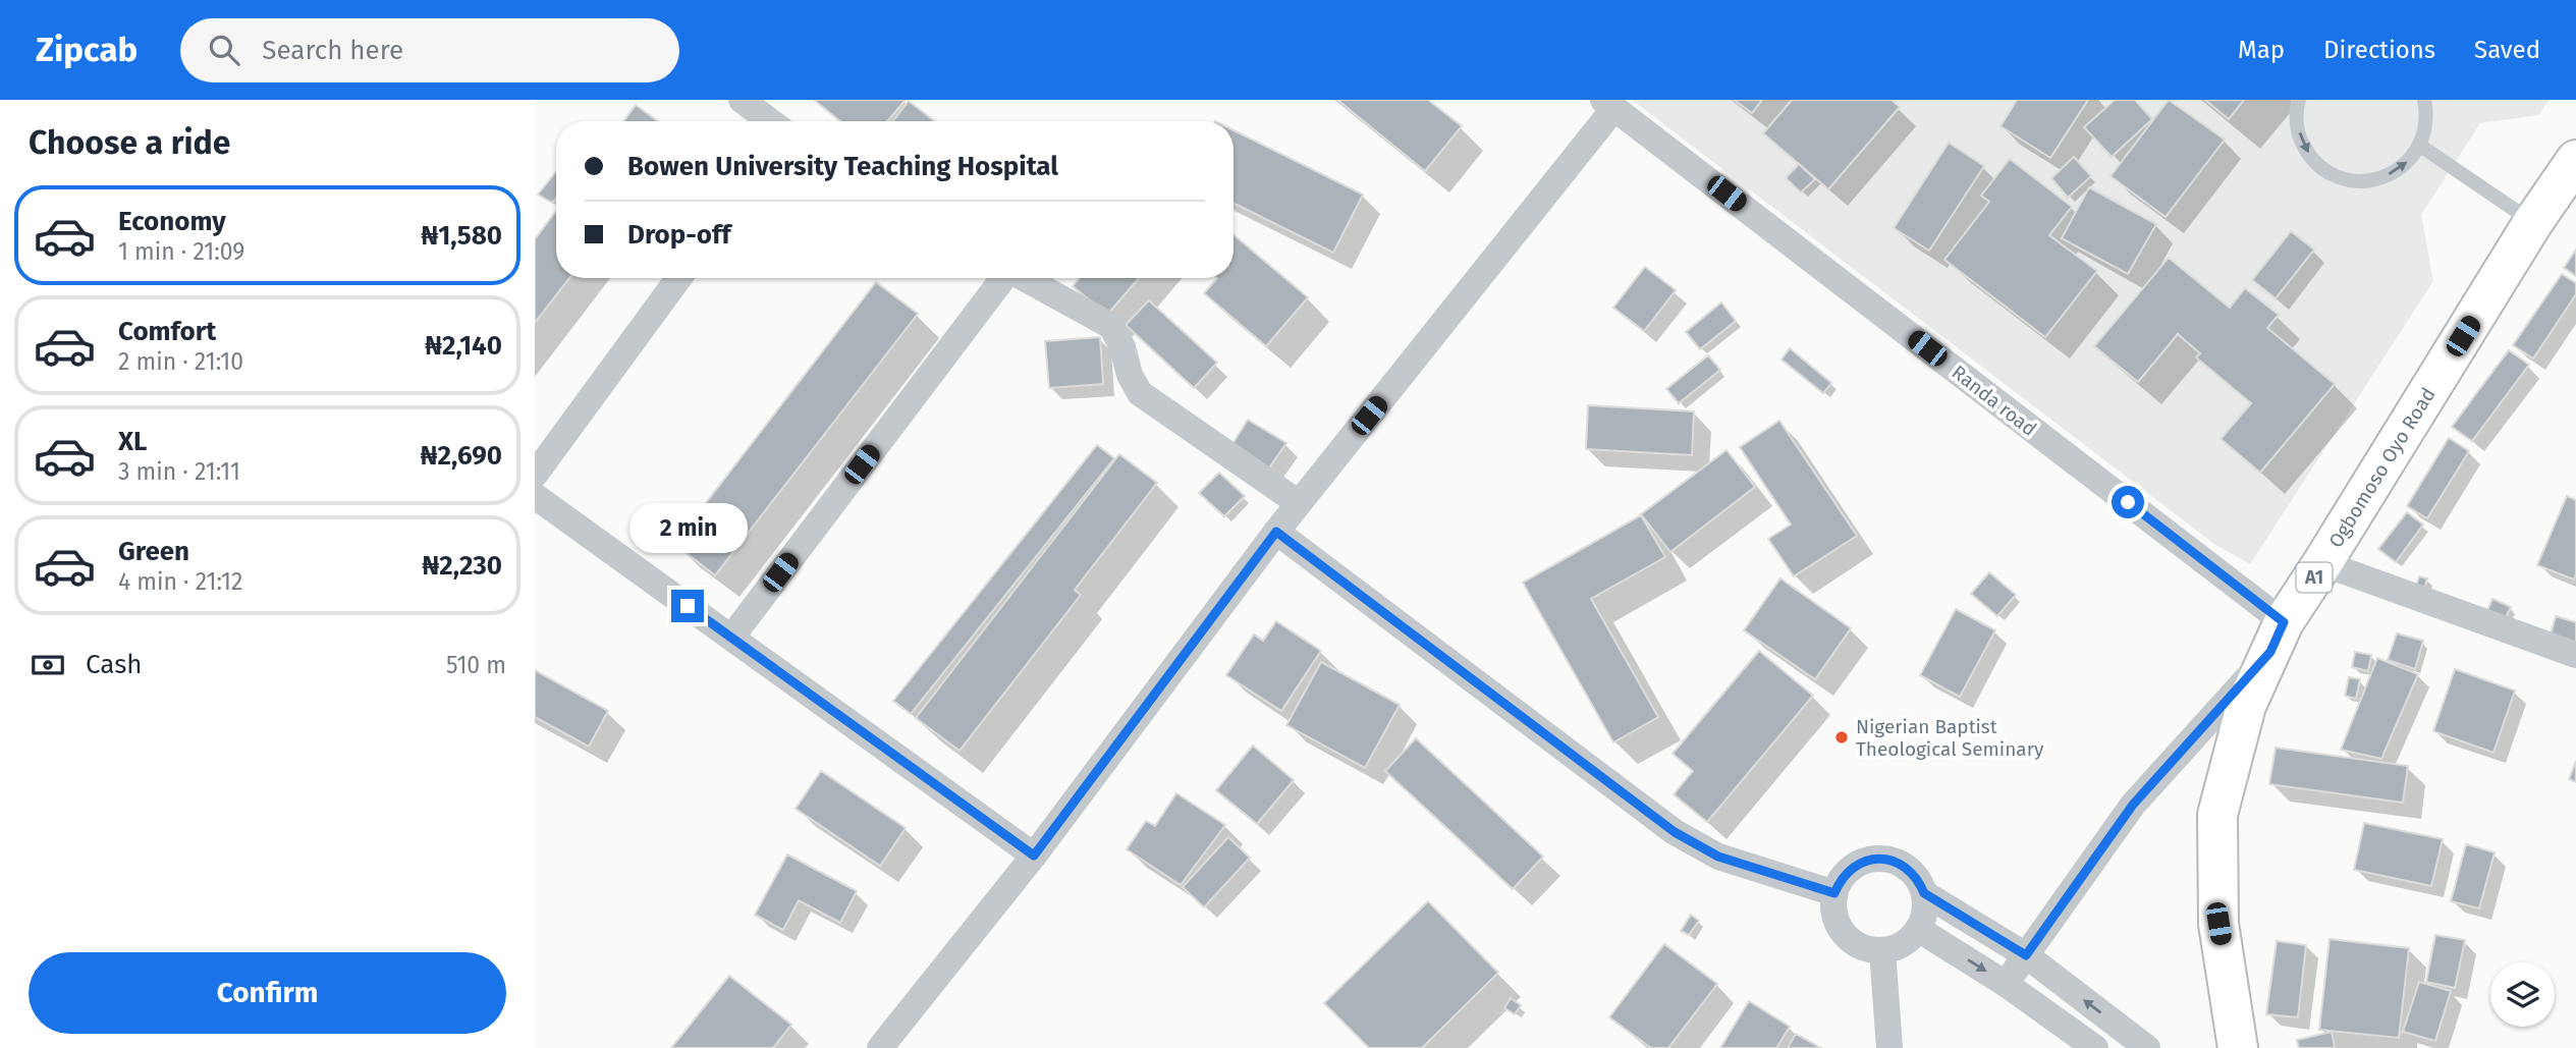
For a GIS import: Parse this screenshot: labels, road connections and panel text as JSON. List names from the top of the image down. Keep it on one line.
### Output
{"streets":{"highway":["Ogbomoso Oyo Road","A1"],"street":["Randa road"]},"crossings":[["Randa road","Ogbomoso Oyo Road"]],"places":["Nigerian Baptist Theological Seminary"],"page":{"header":"Zipcab","search":"Search here","nav":["Map","Directions","Saved"],"heading":"Choose a ride","banner":["Bowen University Teaching Hospital","Drop-off"],"list":[{"name":"Economy","note":"1 min · 21:09","value":"₦1,580"},{"name":"Comfort","note":"2 min · 21:10","value":"₦2,140"},{"name":"XL","note":"3 min · 21:11","value":"₦2,690"},{"name":"Green","note":"4 min · 21:12","value":"₦2,230"}],"bubble":"2 min","pay":["Cash","510 m"],"buttons":"Confirm"}}
